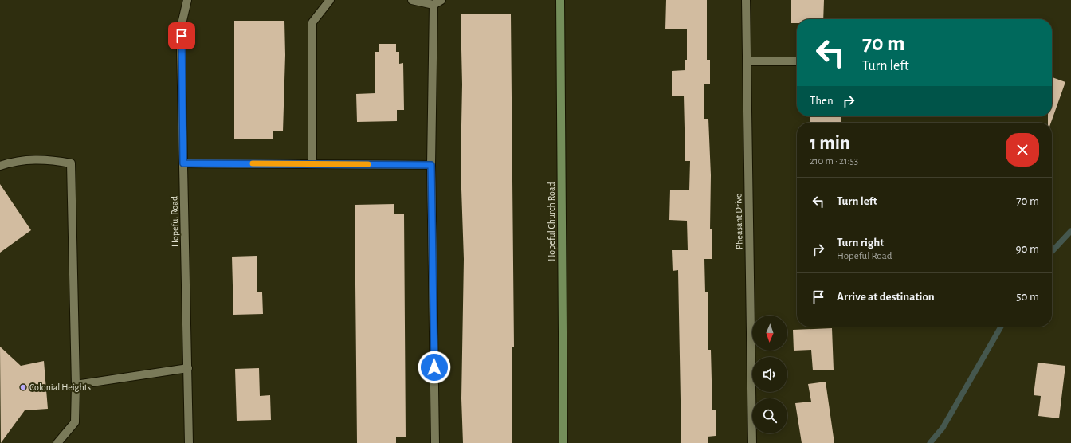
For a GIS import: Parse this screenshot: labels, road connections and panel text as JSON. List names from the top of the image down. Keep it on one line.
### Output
{"streets":{"main road":["Hopeful Church Road"],"street":["Hopeful Road","Pheasant Drive"]},"places":["Colonial Heights"],"north":"bottom","page":{"turn":["70 m","Turn left"],"then":"Then","heading":["1 min","210 m · 21:53"],"list":[{"name":"Turn left","value":"70 m"},{"name":"Turn right","note":"Hopeful Road","value":"90 m"},{"name":"Arrive at destination","value":"50 m"}]}}
